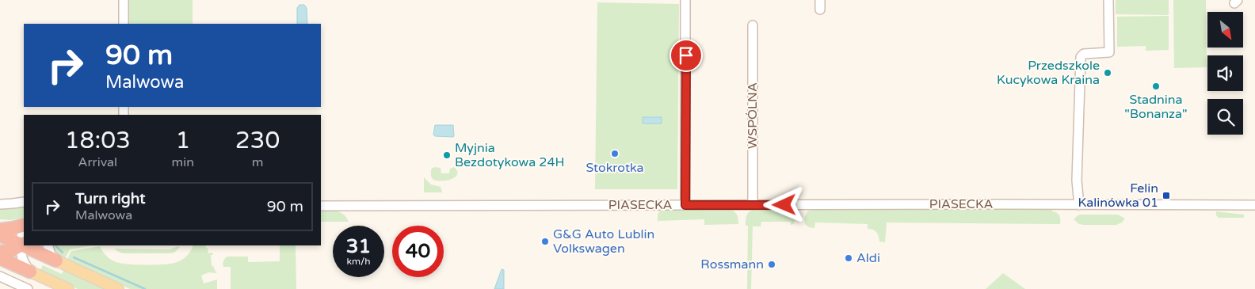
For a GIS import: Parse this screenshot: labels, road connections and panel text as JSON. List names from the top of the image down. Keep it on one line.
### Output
{"streets":{"street":["WSPÓLNA","PIASECKA"]},"crossings":[["WSPÓLNA","PIASECKA"]],"places":{"other":["Przedszkole Kucykowa Kraina","Stadnina \"Bonanza\"","Stokrotka","Myjnia Bezdotykowa 24H","G&G Auto Lublin Volkswagen","Aldi","Rossmann"],"transit":["Felin Kalinówka 01"]},"north":"bottom right","page":{"turn":["90 m","Malwowa"],"eta":["18:03","Arrival","1","min","230","m"],"list":[{"name":"Turn right","note":"Malwowa","value":"90 m"}],"speed":"31 km/h","limit":"40"}}
